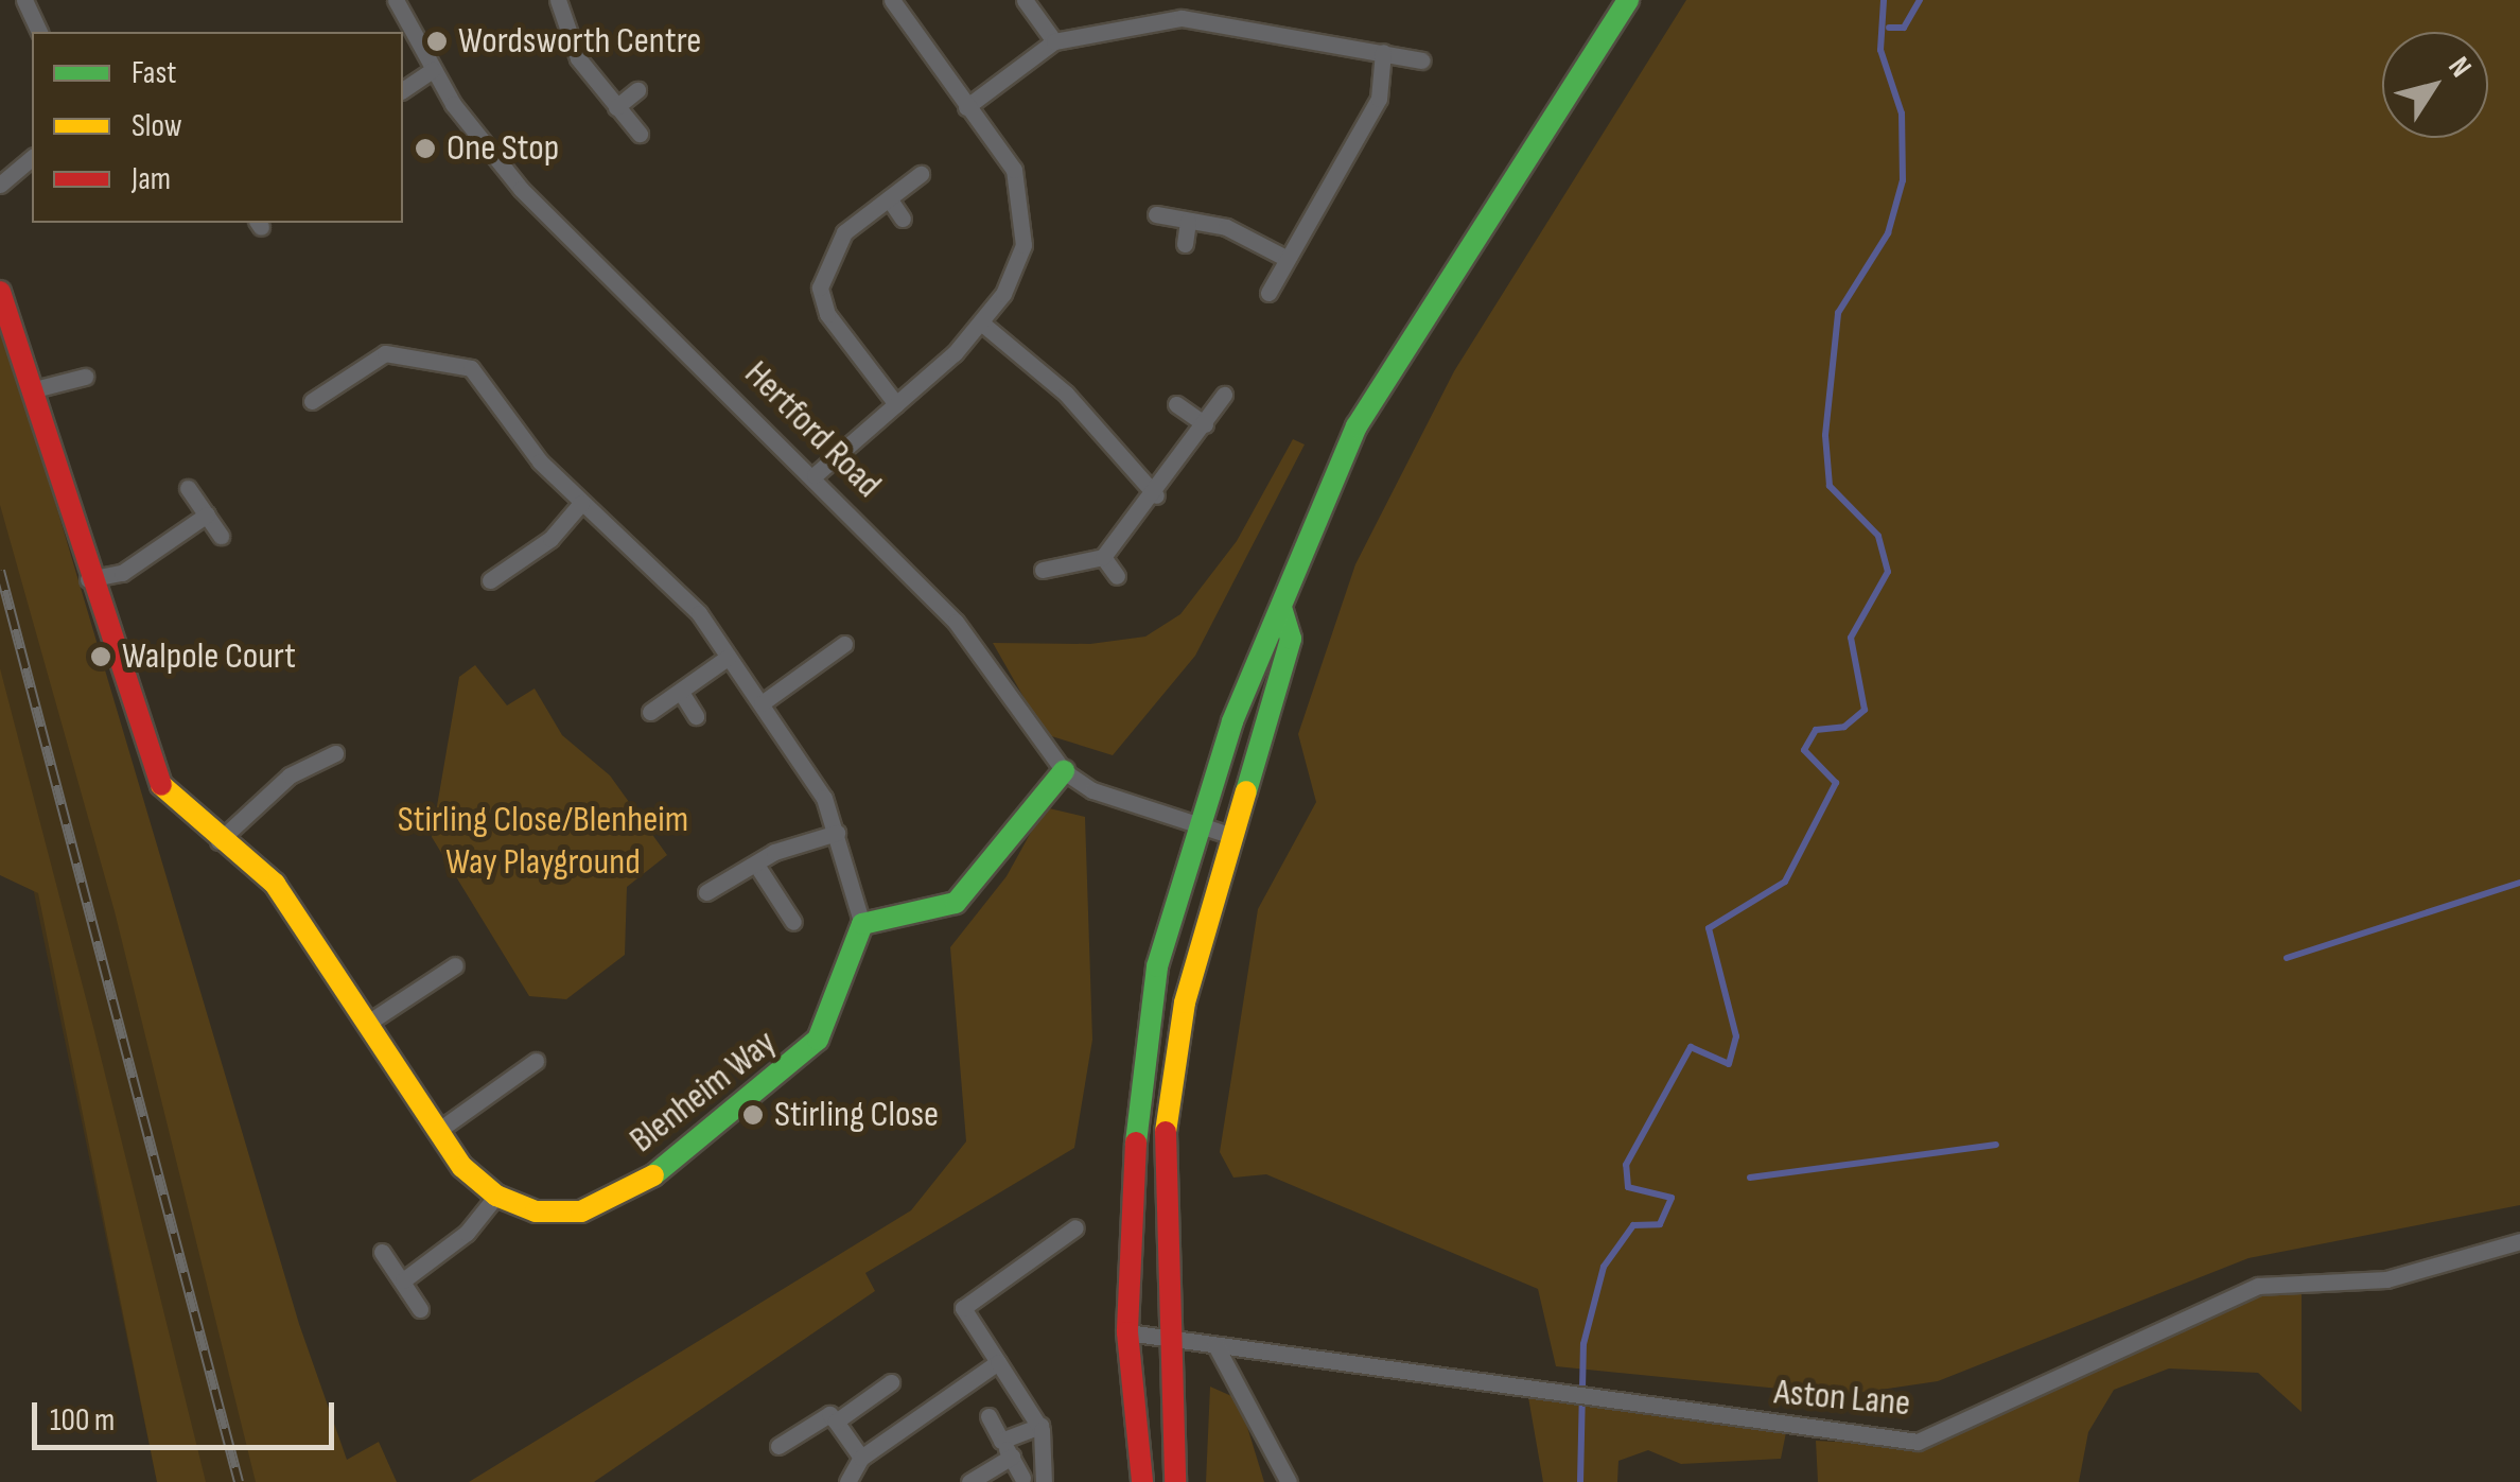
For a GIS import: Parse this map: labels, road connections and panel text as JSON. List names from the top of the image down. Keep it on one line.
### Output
{"streets":{"main road":["Blenheim Way"],"street":["Hertford Road","Aston Lane"]},"parks":["Stirling Close/Blenheim Way Playground"],"places":["Wordsworth Centre","One Stop","Walpole Court","Stirling Close"],"legend":["Fast","Slow","Jam"],"scale_bar":"100 m","north":"top right"}
